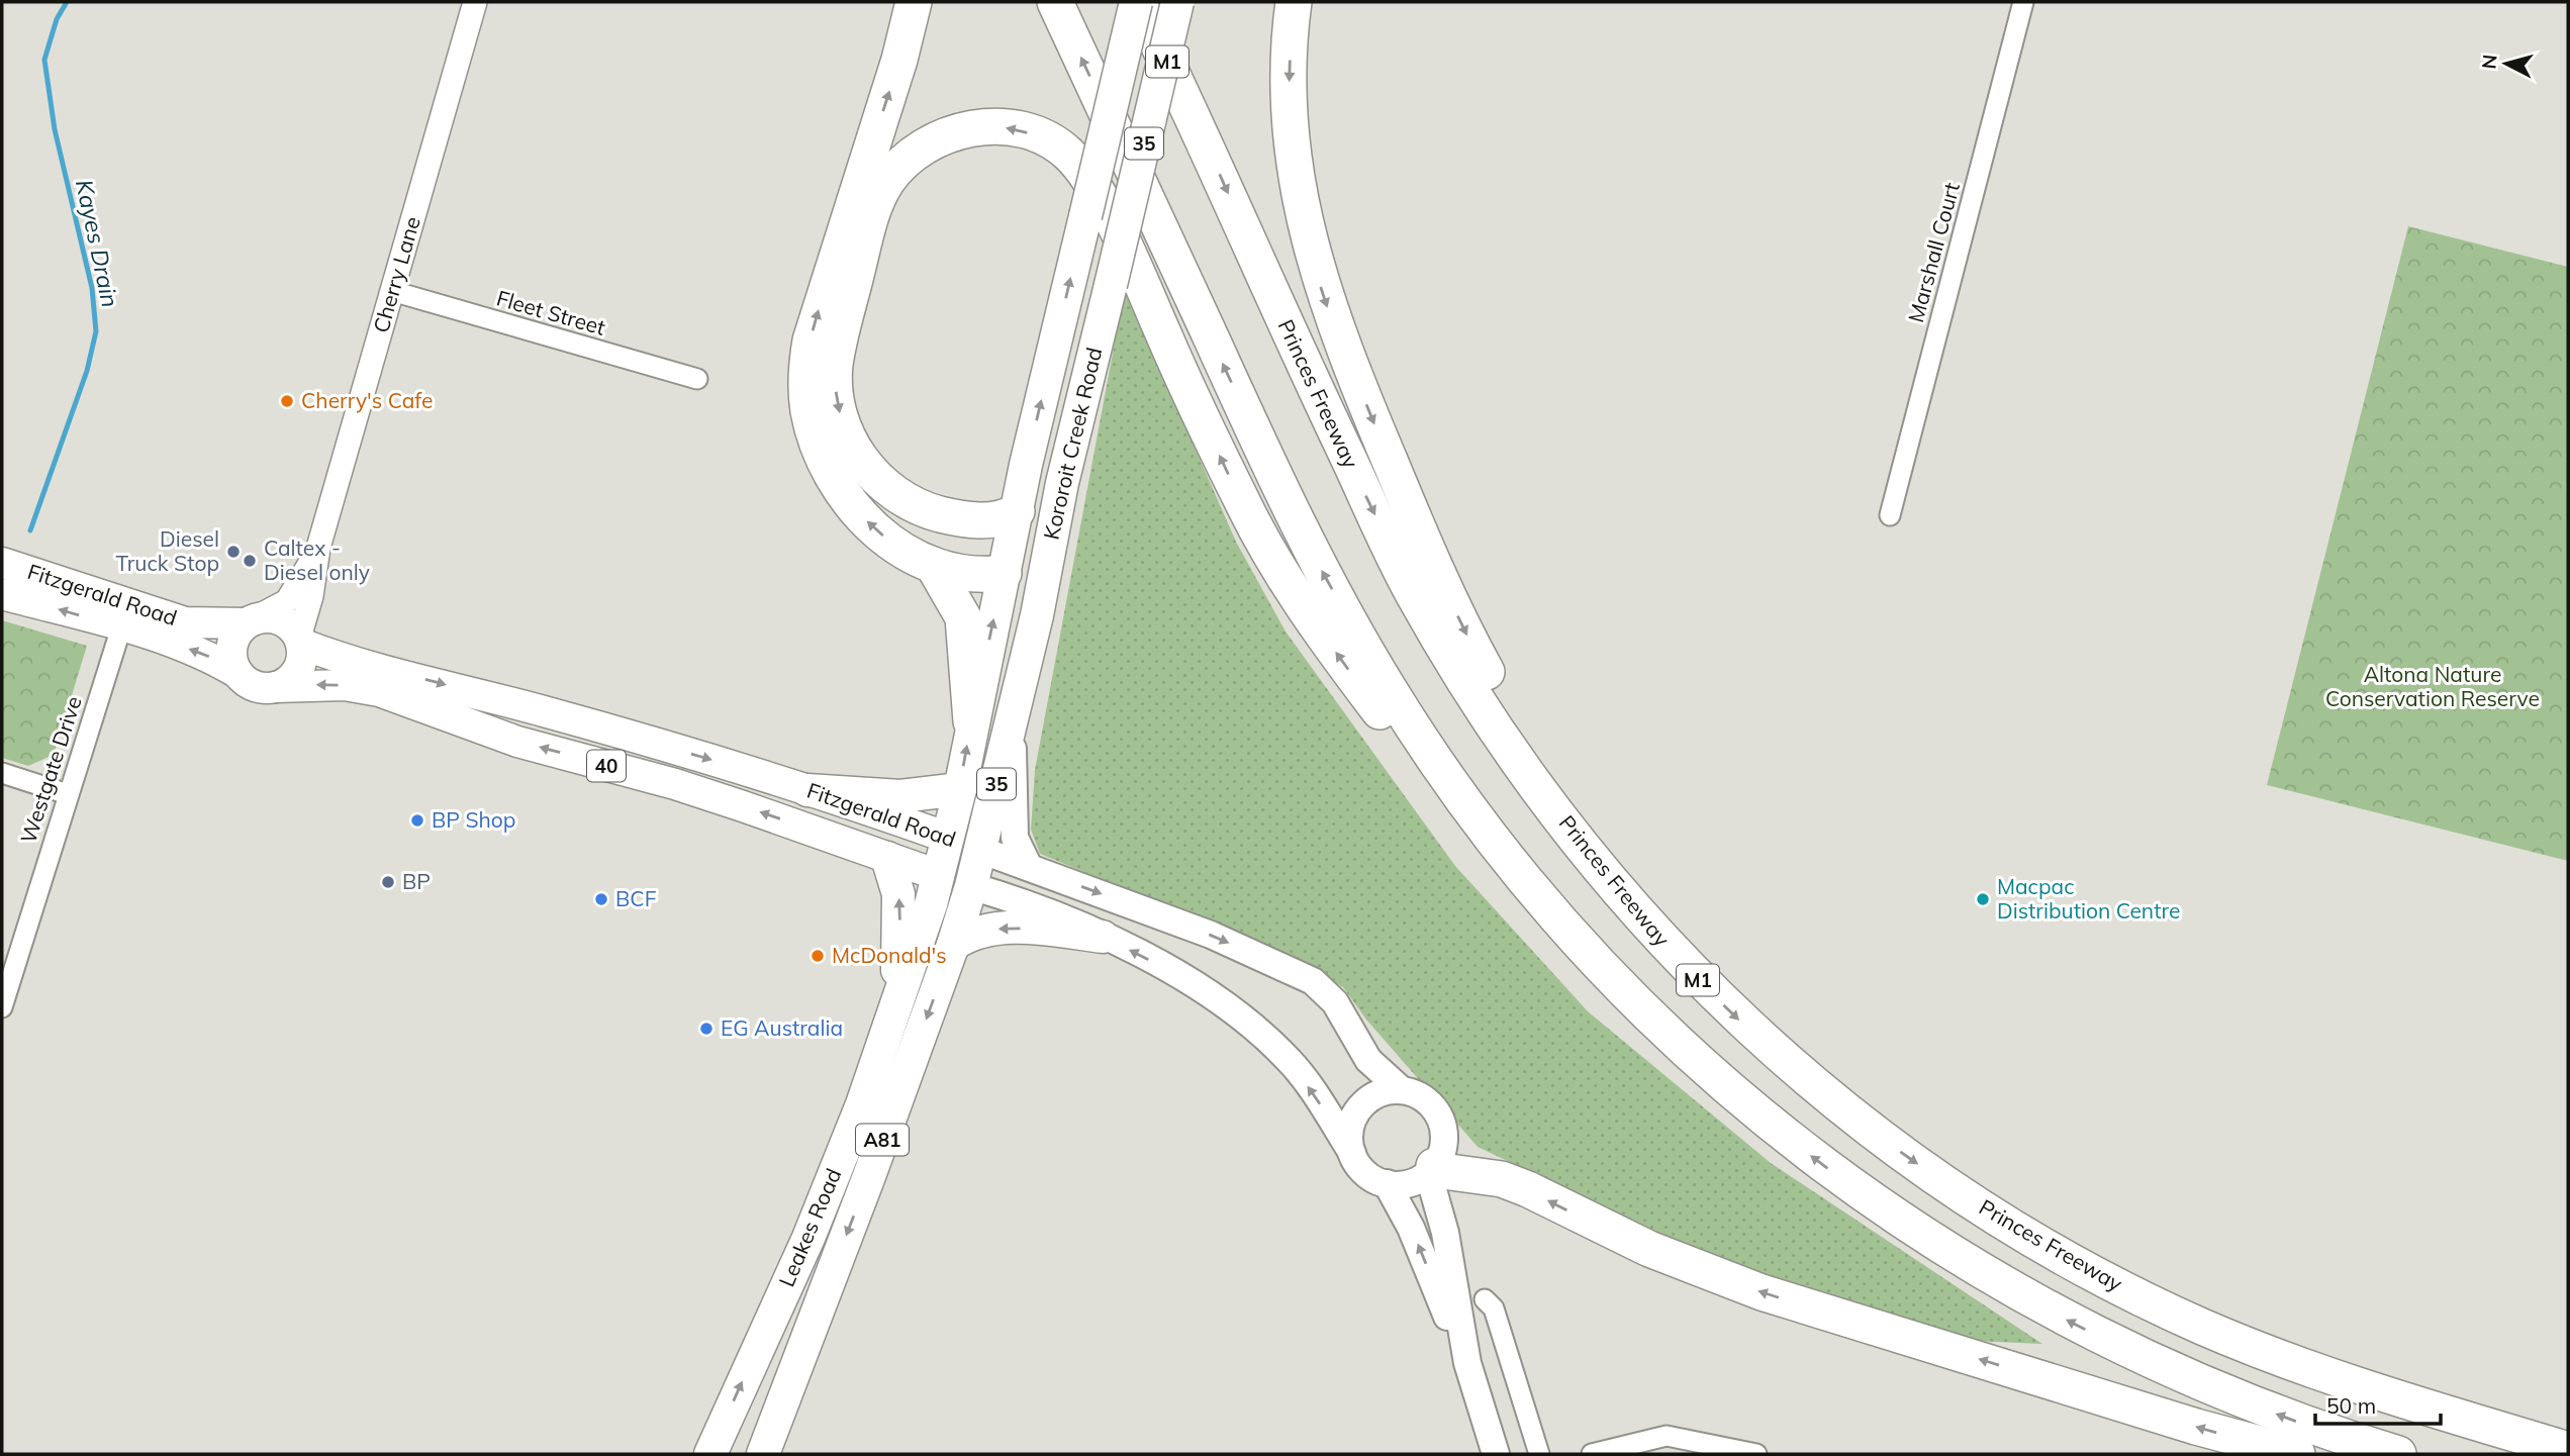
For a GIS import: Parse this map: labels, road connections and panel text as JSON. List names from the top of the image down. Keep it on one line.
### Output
{"streets":{"highway":["M1","35","Princes Freeway","Kororoit Creek Road","Fitzgerald Road","A81","Leakes Road"],"main road":["40"],"street":["Marshall Court","Cherry Lane","Fleet Street","Westgate Drive"]},"crossings":[["Cherry Lane","Fleet Street"],["Cherry Lane","Fitzgerald Road"],["Cherry Lane","40"],["Princes Freeway","Kororoit Creek Road"],["Kororoit Creek Road","Fitzgerald Road"],["Kororoit Creek Road","Leakes Road"],["Fitzgerald Road","40"],["Fitzgerald Road","Westgate Drive"],["Fitzgerald Road","Leakes Road"]],"water":["Kayes Drain"],"parks":["Altona Nature Conservation Reserve"],"places":["Cherry's Cafe","Diesel Truck Stop","Caltex - Diesel only","BP Shop","BP","BCF","Macpac Distribution Centre","McDonald's","EG Australia"],"scale_bar":"50 m","north":"left"}
